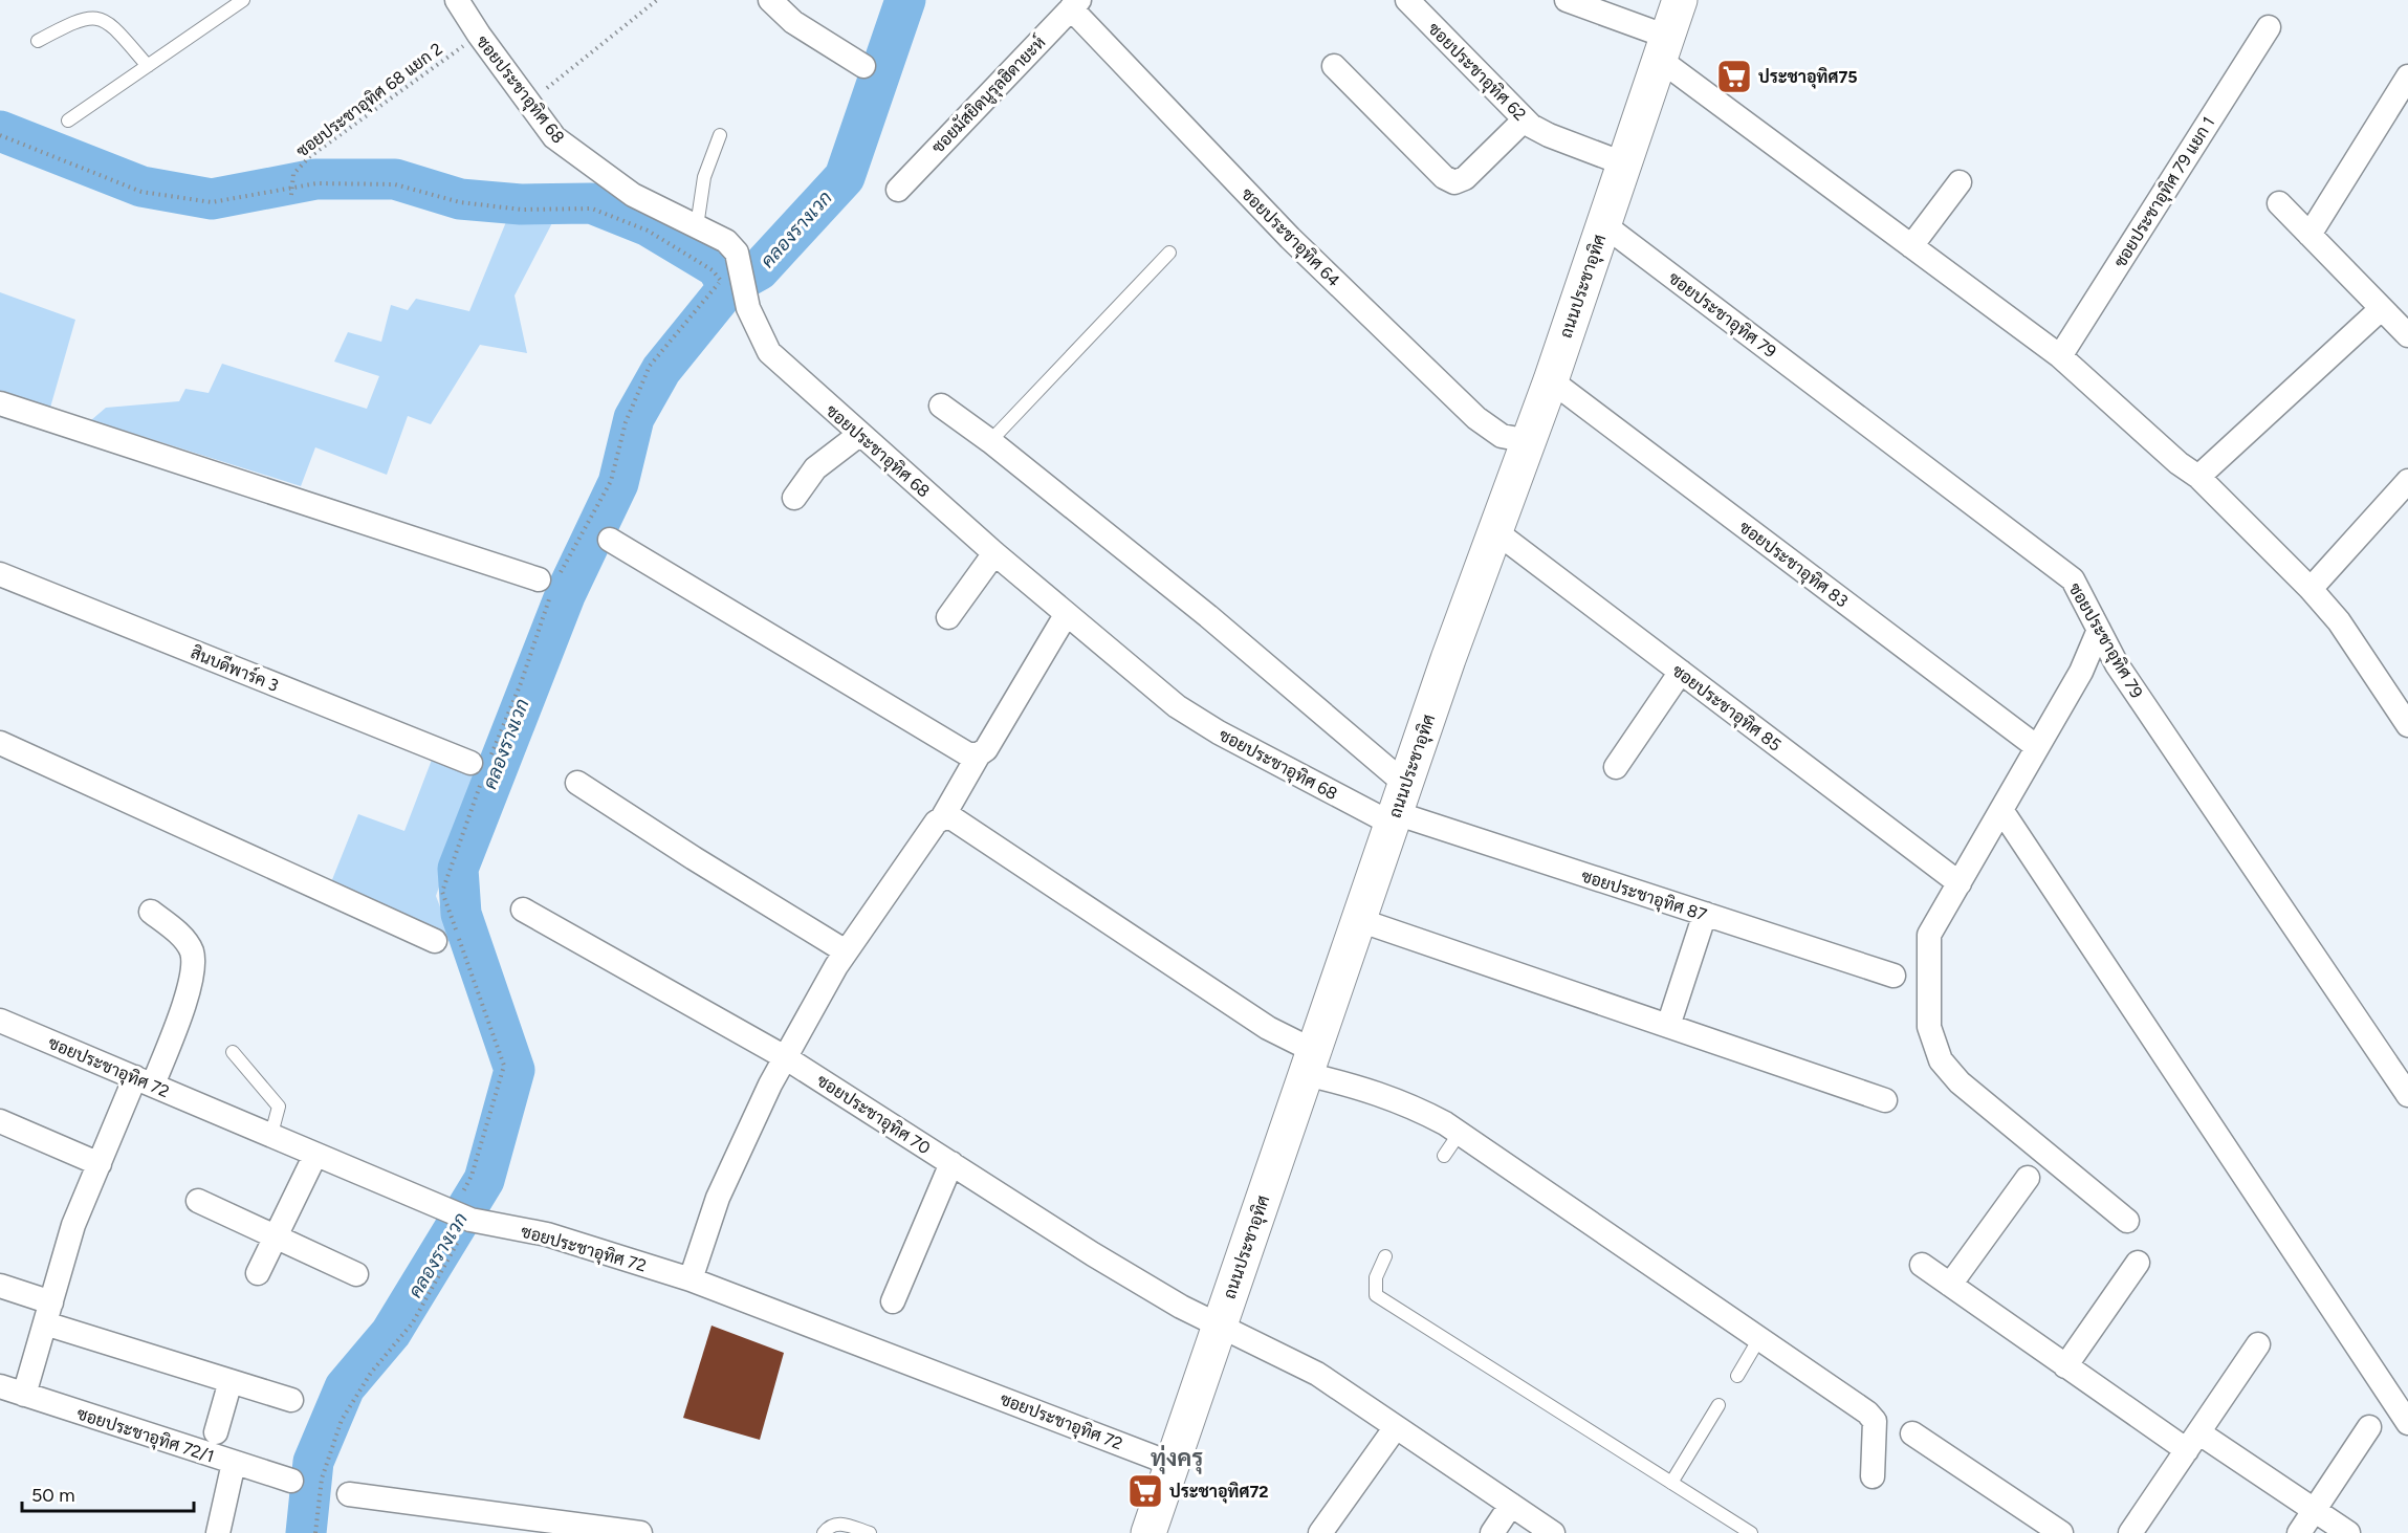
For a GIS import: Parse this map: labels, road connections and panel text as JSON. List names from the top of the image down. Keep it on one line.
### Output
{"streets":{"main road":["ถนนประชาอุทิศ"],"street":["ซอยประชาอุทิศ 62","ซอยประชาอุทิศ 68","ซอยมัสยิดนูรุลฮิดายะห์","ซอยประชาอุทิศ 79 แยก 1","ซอยประชาอุทิศ 64","ซอยประชาอุทิศ 79","ซอยประชาอุทิศ 83","สินบดีพาร์ค 3","ซอยประชาอุทิศ 85","ซอยประชาอุทิศ 87","ซอยประชาอุทิศ 72","ซอยประชาอุทิศ 70","ซอยประชาอุทิศ 72/1"],"path":["ซอยประชาอุทิศ 68 แยก 2"]},"crossings":[["ซอยประชาอุทิศ 62","ถนนประชาอุทิศ"],["ซอยประชาอุทิศ 68","ซอยประชาอุทิศ 68 แยก 2"],["ซอยประชาอุทิศ 68","ถนนประชาอุทิศ"],["ซอยประชาอุทิศ 68","ซอยประชาอุทิศ 87"],["ซอยมัสยิดนูรุลฮิดายะห์","ซอยประชาอุทิศ 64"],["ซอยประชาอุทิศ 64","ถนนประชาอุทิศ"],["ถนนประชาอุทิศ","ซอยประชาอุทิศ 79"],["ถนนประชาอุทิศ","ซอยประชาอุทิศ 83"],["ถนนประชาอุทิศ","ซอยประชาอุทิศ 85"],["ถนนประชาอุทิศ","ซอยประชาอุทิศ 87"],["ถนนประชาอุทิศ","ซอยประชาอุทิศ 72"],["ถนนประชาอุทิศ","ซอยประชาอุทิศ 70"]],"districts":["ทุ่งครุ"],"water":["คลองรางเวก"],"places":{"supermarket":["ประชาอุทิศ75","ประชาอุทิศ72"]},"scale_bar":"50 m"}
